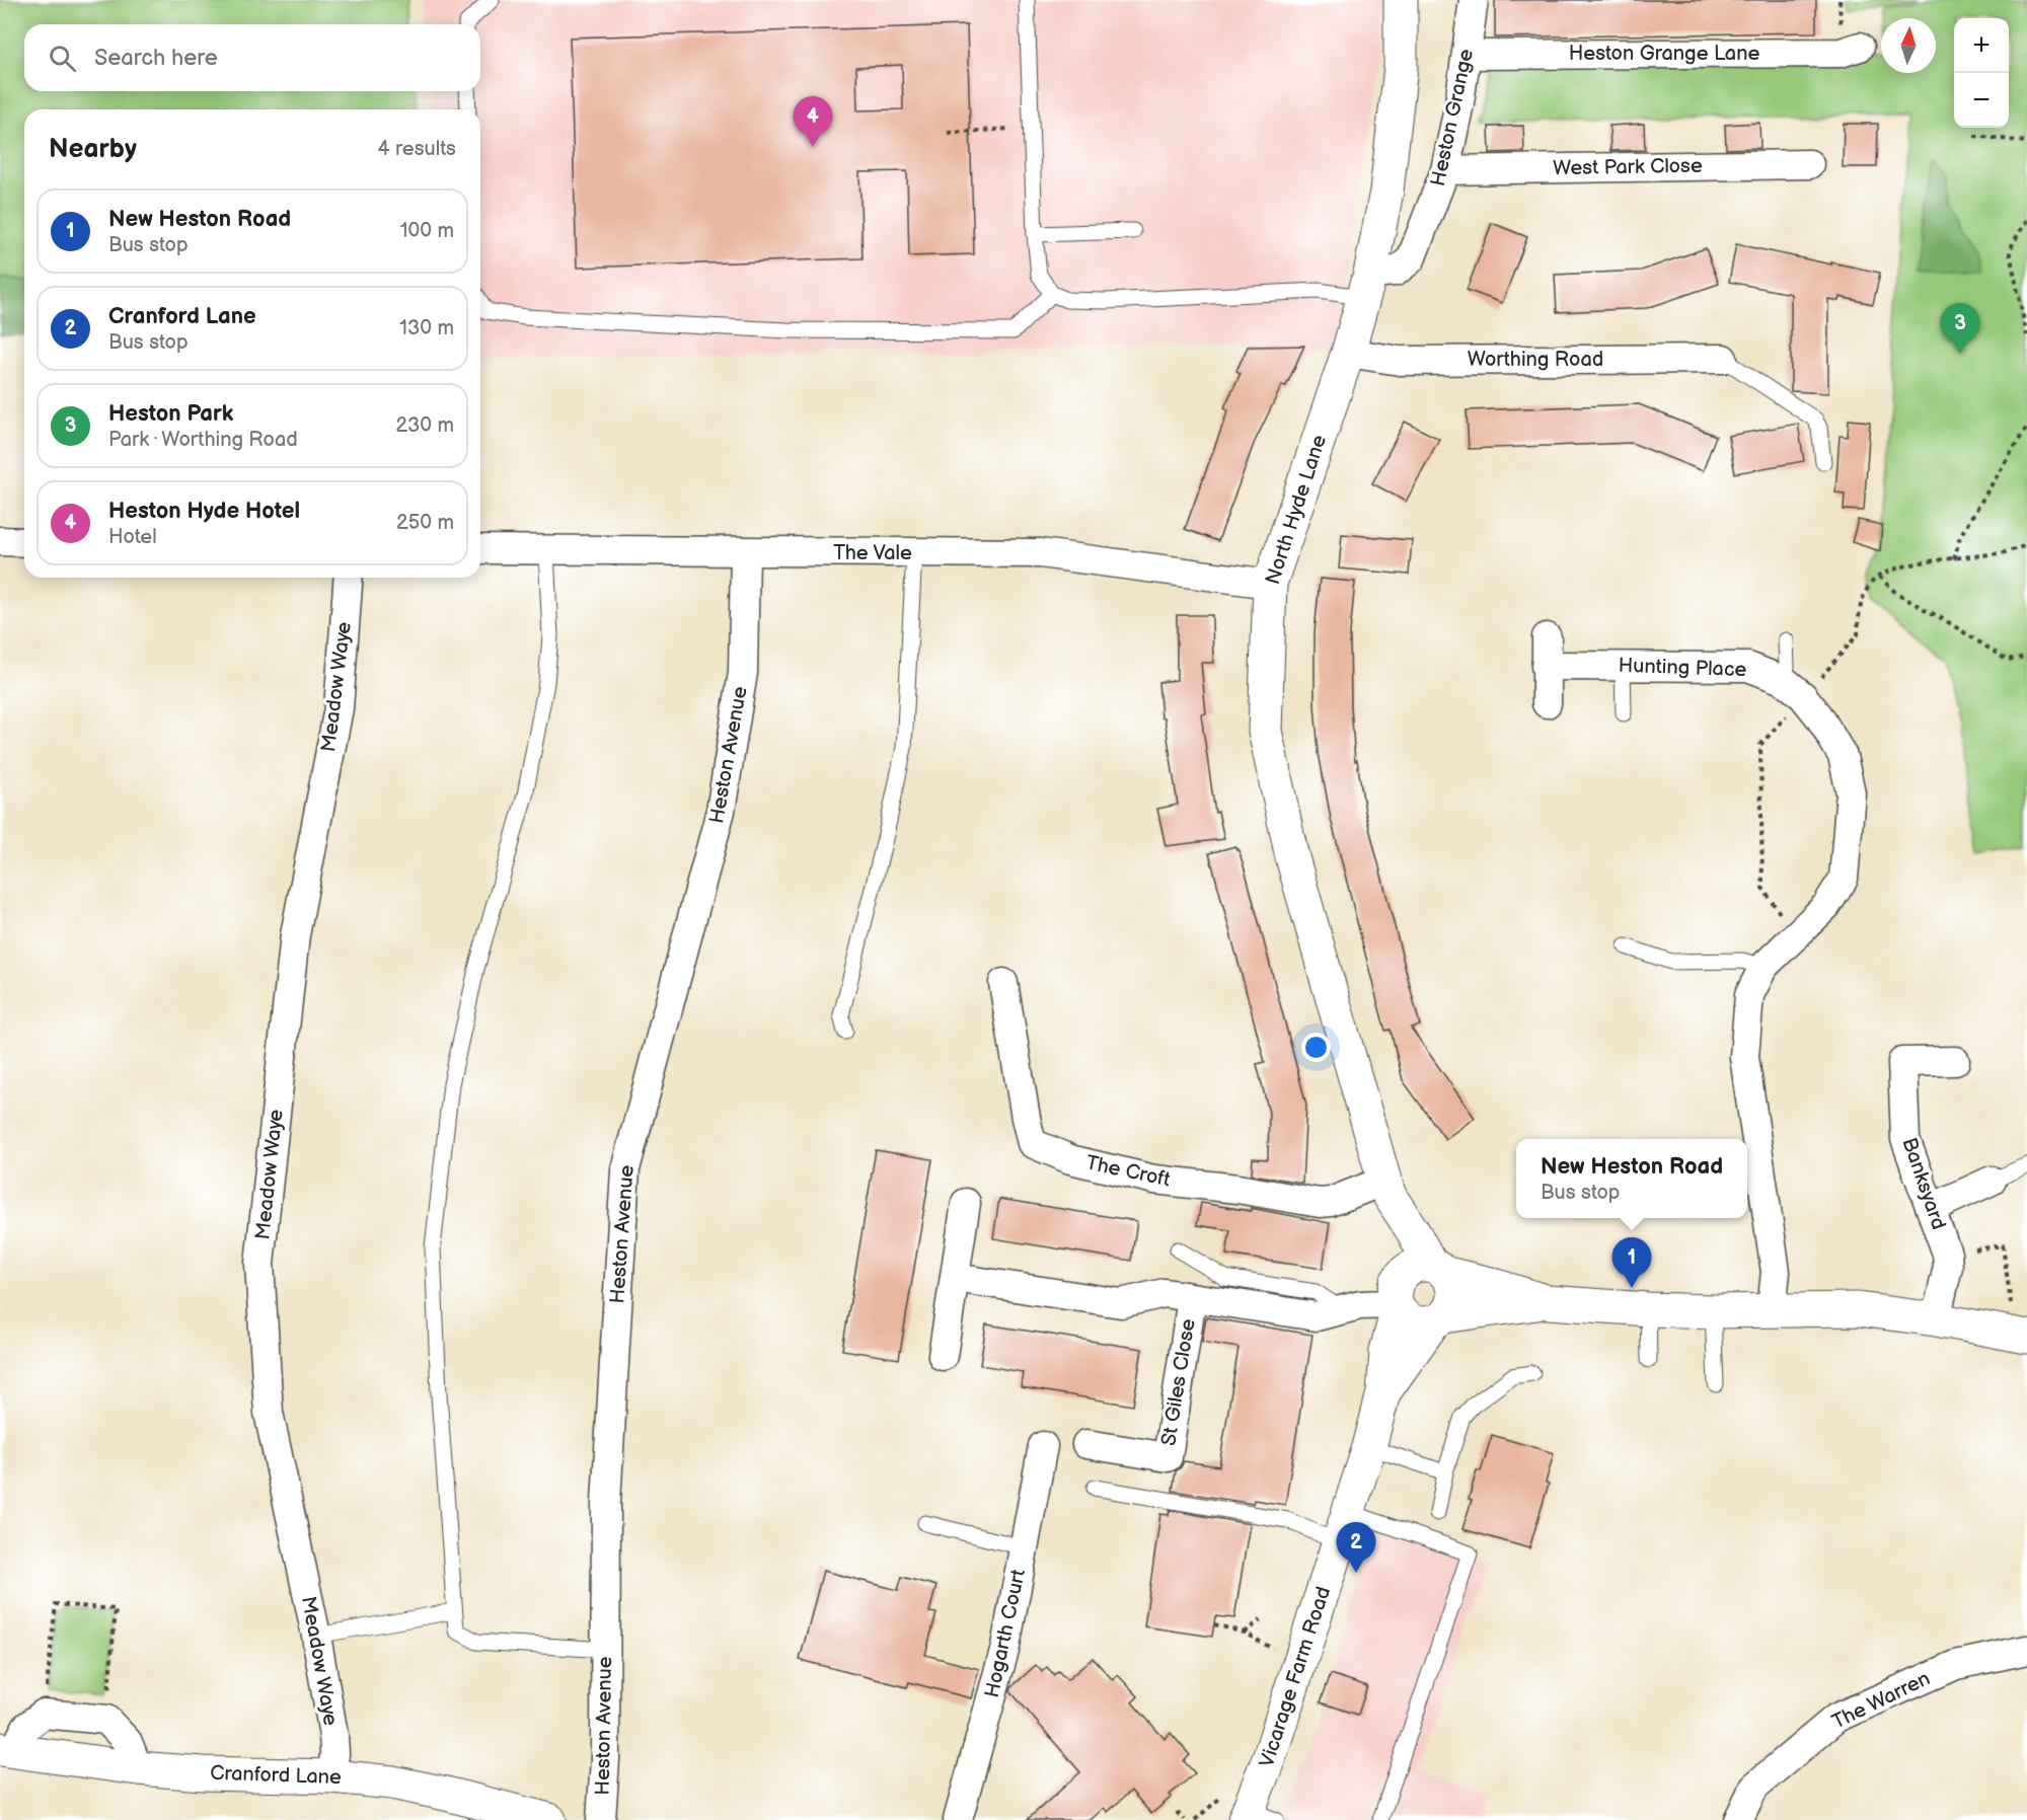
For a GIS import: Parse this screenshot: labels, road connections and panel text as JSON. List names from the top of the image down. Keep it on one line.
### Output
{"streets":{"street":["Heston Grange Lane","Heston Grange","West Park Close","Worthing Road","North Hyde Lane","The Vale","Hunting Place","Meadow Waye","Heston Avenue","The Croft","Banksyard","St Giles Close","Hogarth Court","Vicarage Farm Road","The Warren","Cranford Lane"]},"crossings":[["Heston Grange Lane","Heston Grange"],["Heston Grange","West Park Close"],["Heston Grange","North Hyde Lane"],["Worthing Road","North Hyde Lane"],["North Hyde Lane","The Vale"],["North Hyde Lane","The Croft"],["North Hyde Lane","St Giles Close"],["North Hyde Lane","Vicarage Farm Road"],["The Vale","Heston Avenue"],["Meadow Waye","Cranford Lane"],["St Giles Close","Vicarage Farm Road"]],"north":"top","page":{"map_buttons":["+","−"],"search":"Search here","pins":["4","3","1","2"],"heading":["Nearby","4 results"],"list":[{"mark":"1","name":"New Heston Road","note":"Bus stop","value":"100 m"},{"mark":"2","name":"Cranford Lane","note":"Bus stop","value":"130 m"},{"mark":"3","name":"Heston Park","note":"Park · Worthing Road","value":"230 m"},{"mark":"4","name":"Heston Hyde Hotel","note":"Hotel","value":"250 m"}],"popup":["New Heston Road","Bus stop"]}}
